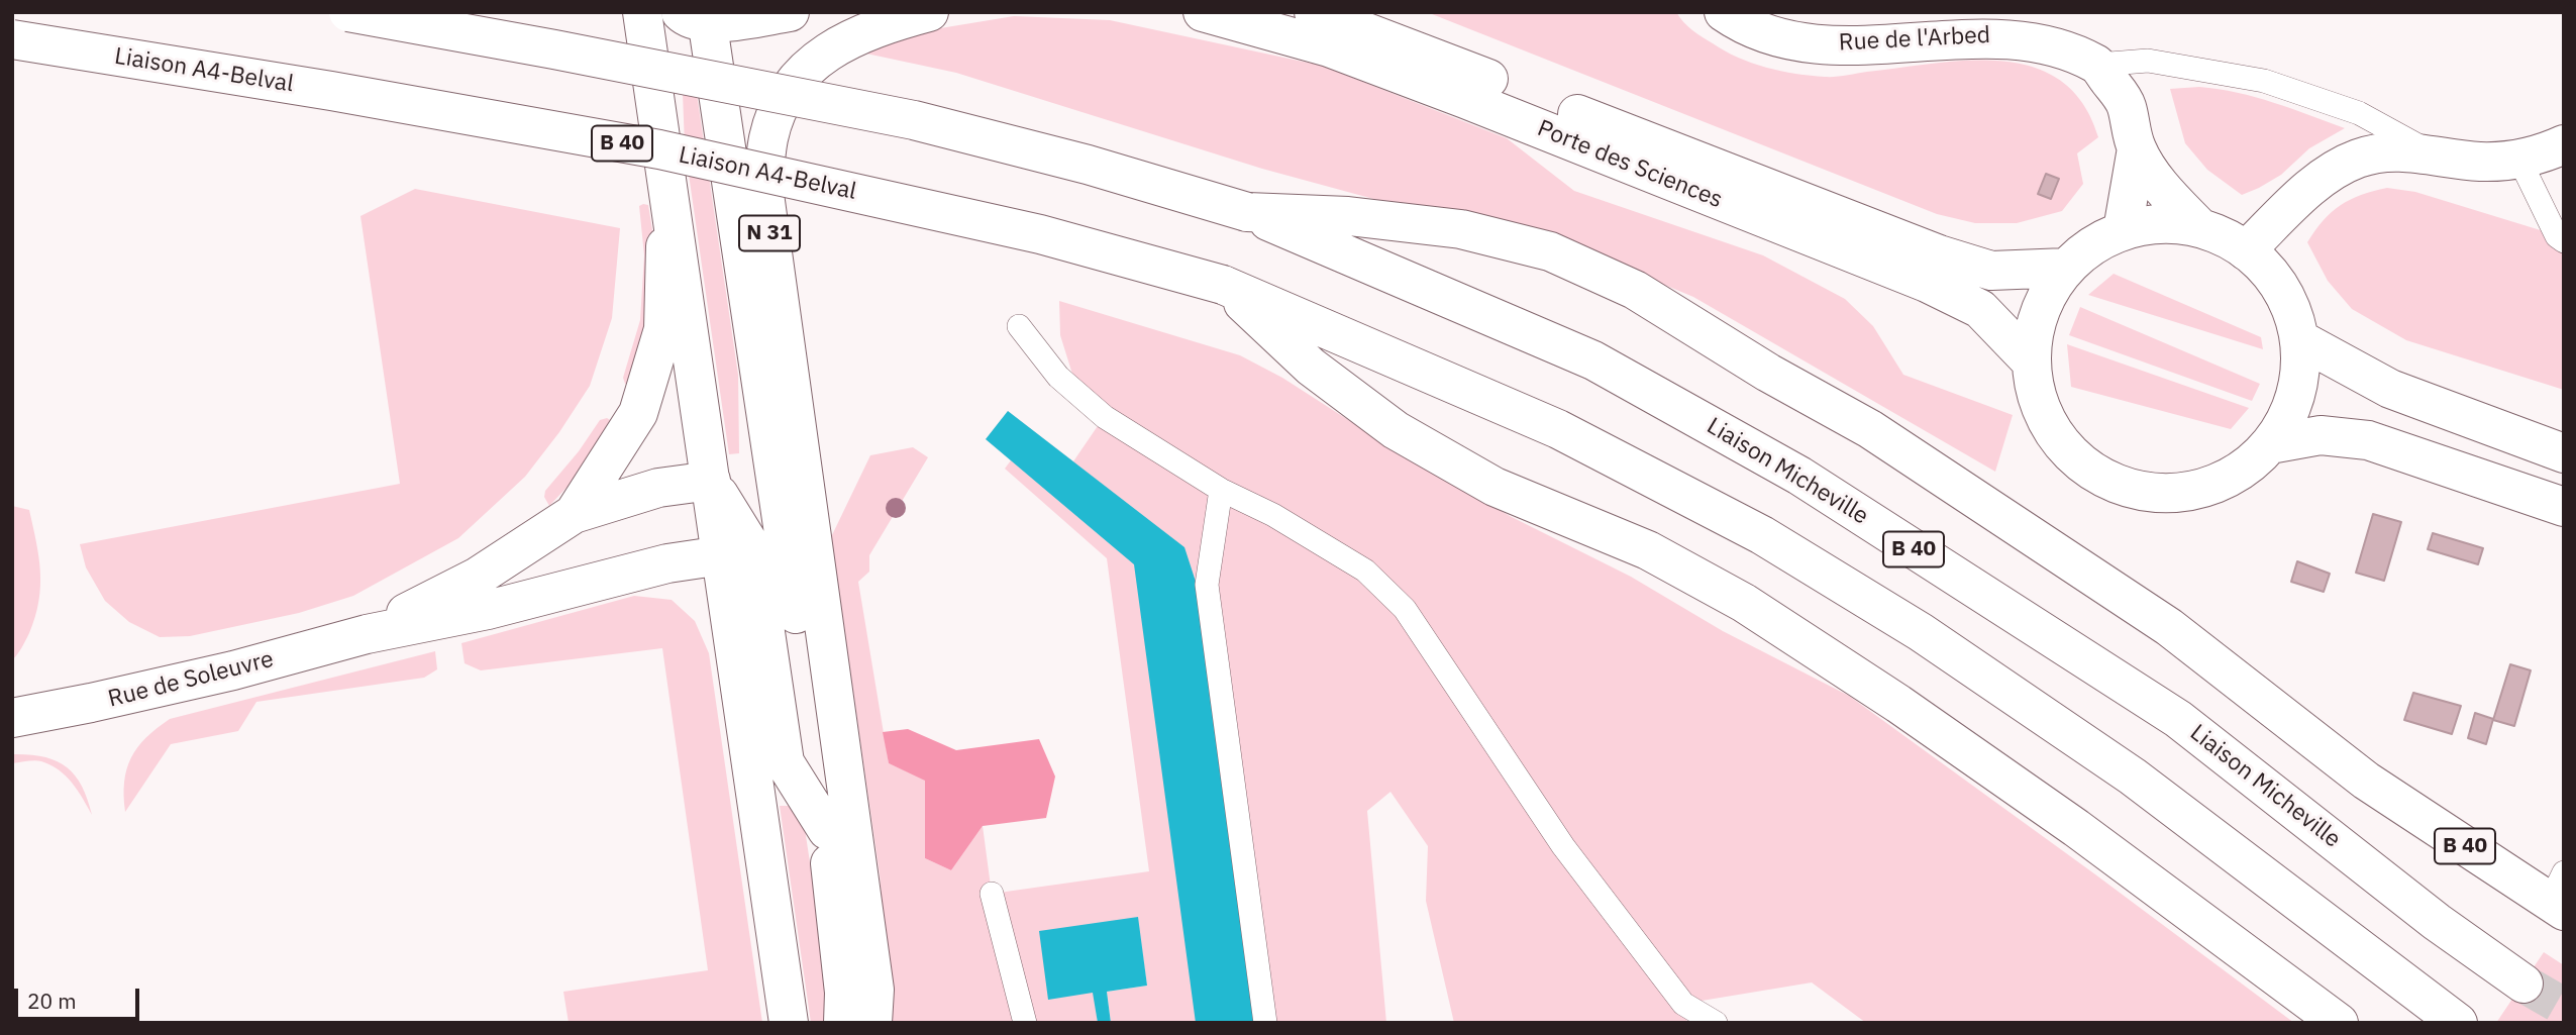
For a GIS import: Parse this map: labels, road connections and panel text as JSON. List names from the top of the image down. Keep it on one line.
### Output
{"streets":{"main road":["Rue de l'Arbed","Liaison A4-Belval","B 40","Porte des Sciences","N 31","Liaison Micheville","Rue de Soleuvre"]},"crossings":[["Liaison A4-Belval","B 40"],["B 40","Liaison Micheville"]],"scale_bar":"20 m"}
